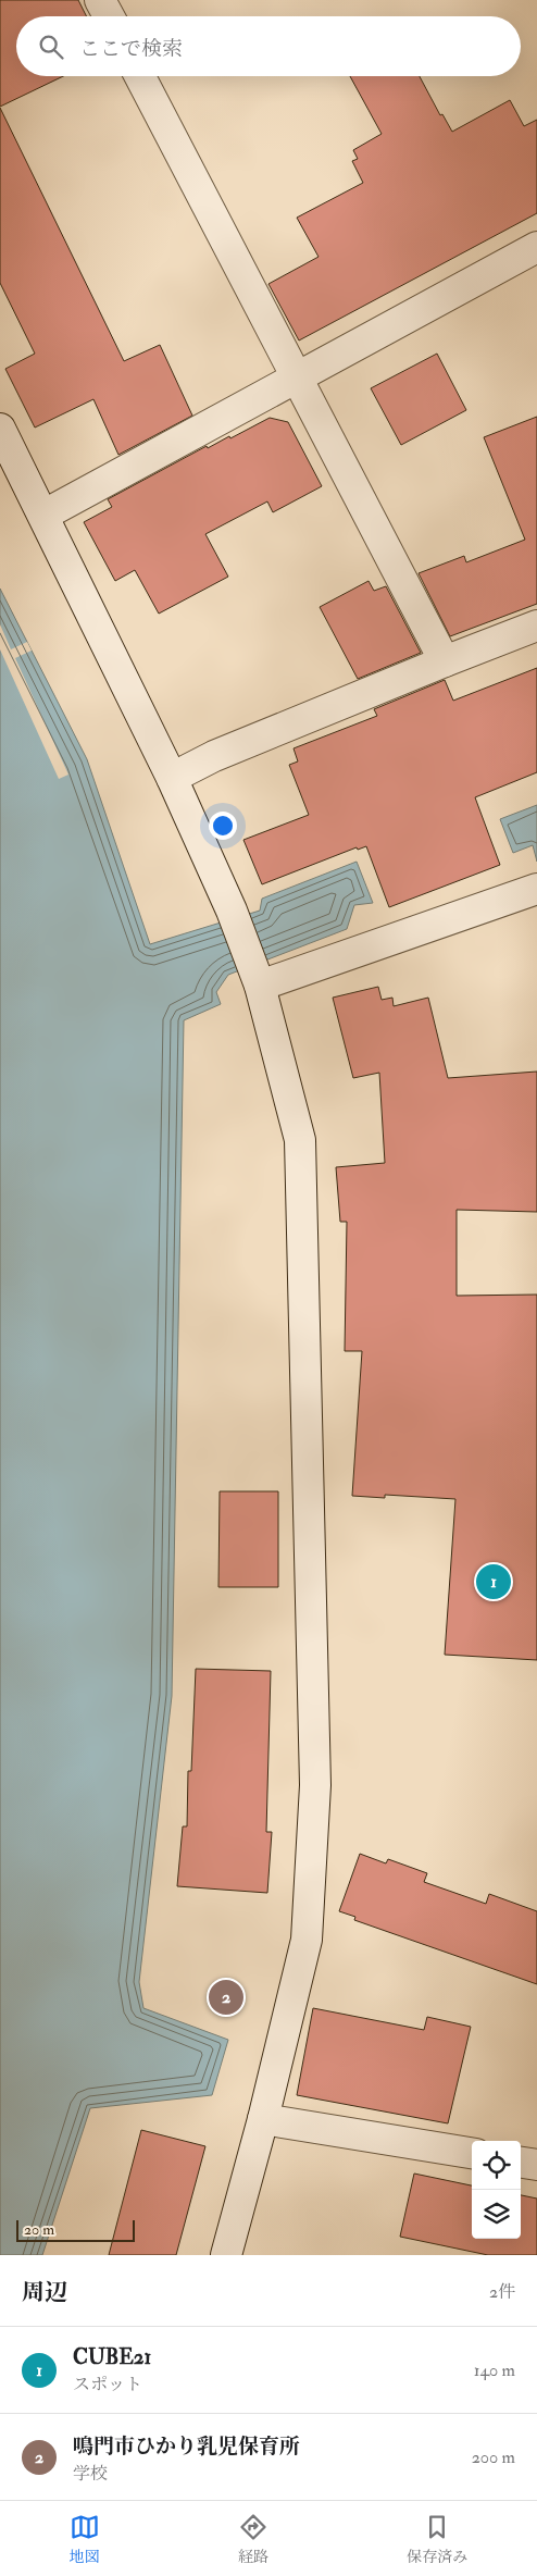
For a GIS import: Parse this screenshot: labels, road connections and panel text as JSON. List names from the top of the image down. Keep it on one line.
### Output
{"scale_bar":"20 m","page":{"search":"ここで検索","pins":["1","2"],"scale":"20 m","heading":["周辺","2件"],"list":[{"mark":"1","name":"CUBE21","note":"スポット","value":"140 m"},{"mark":"2","name":"鳴門市ひかり乳児保育所","note":"学校","value":"200 m"}],"nav":["地図","経路","保存済み"]}}
